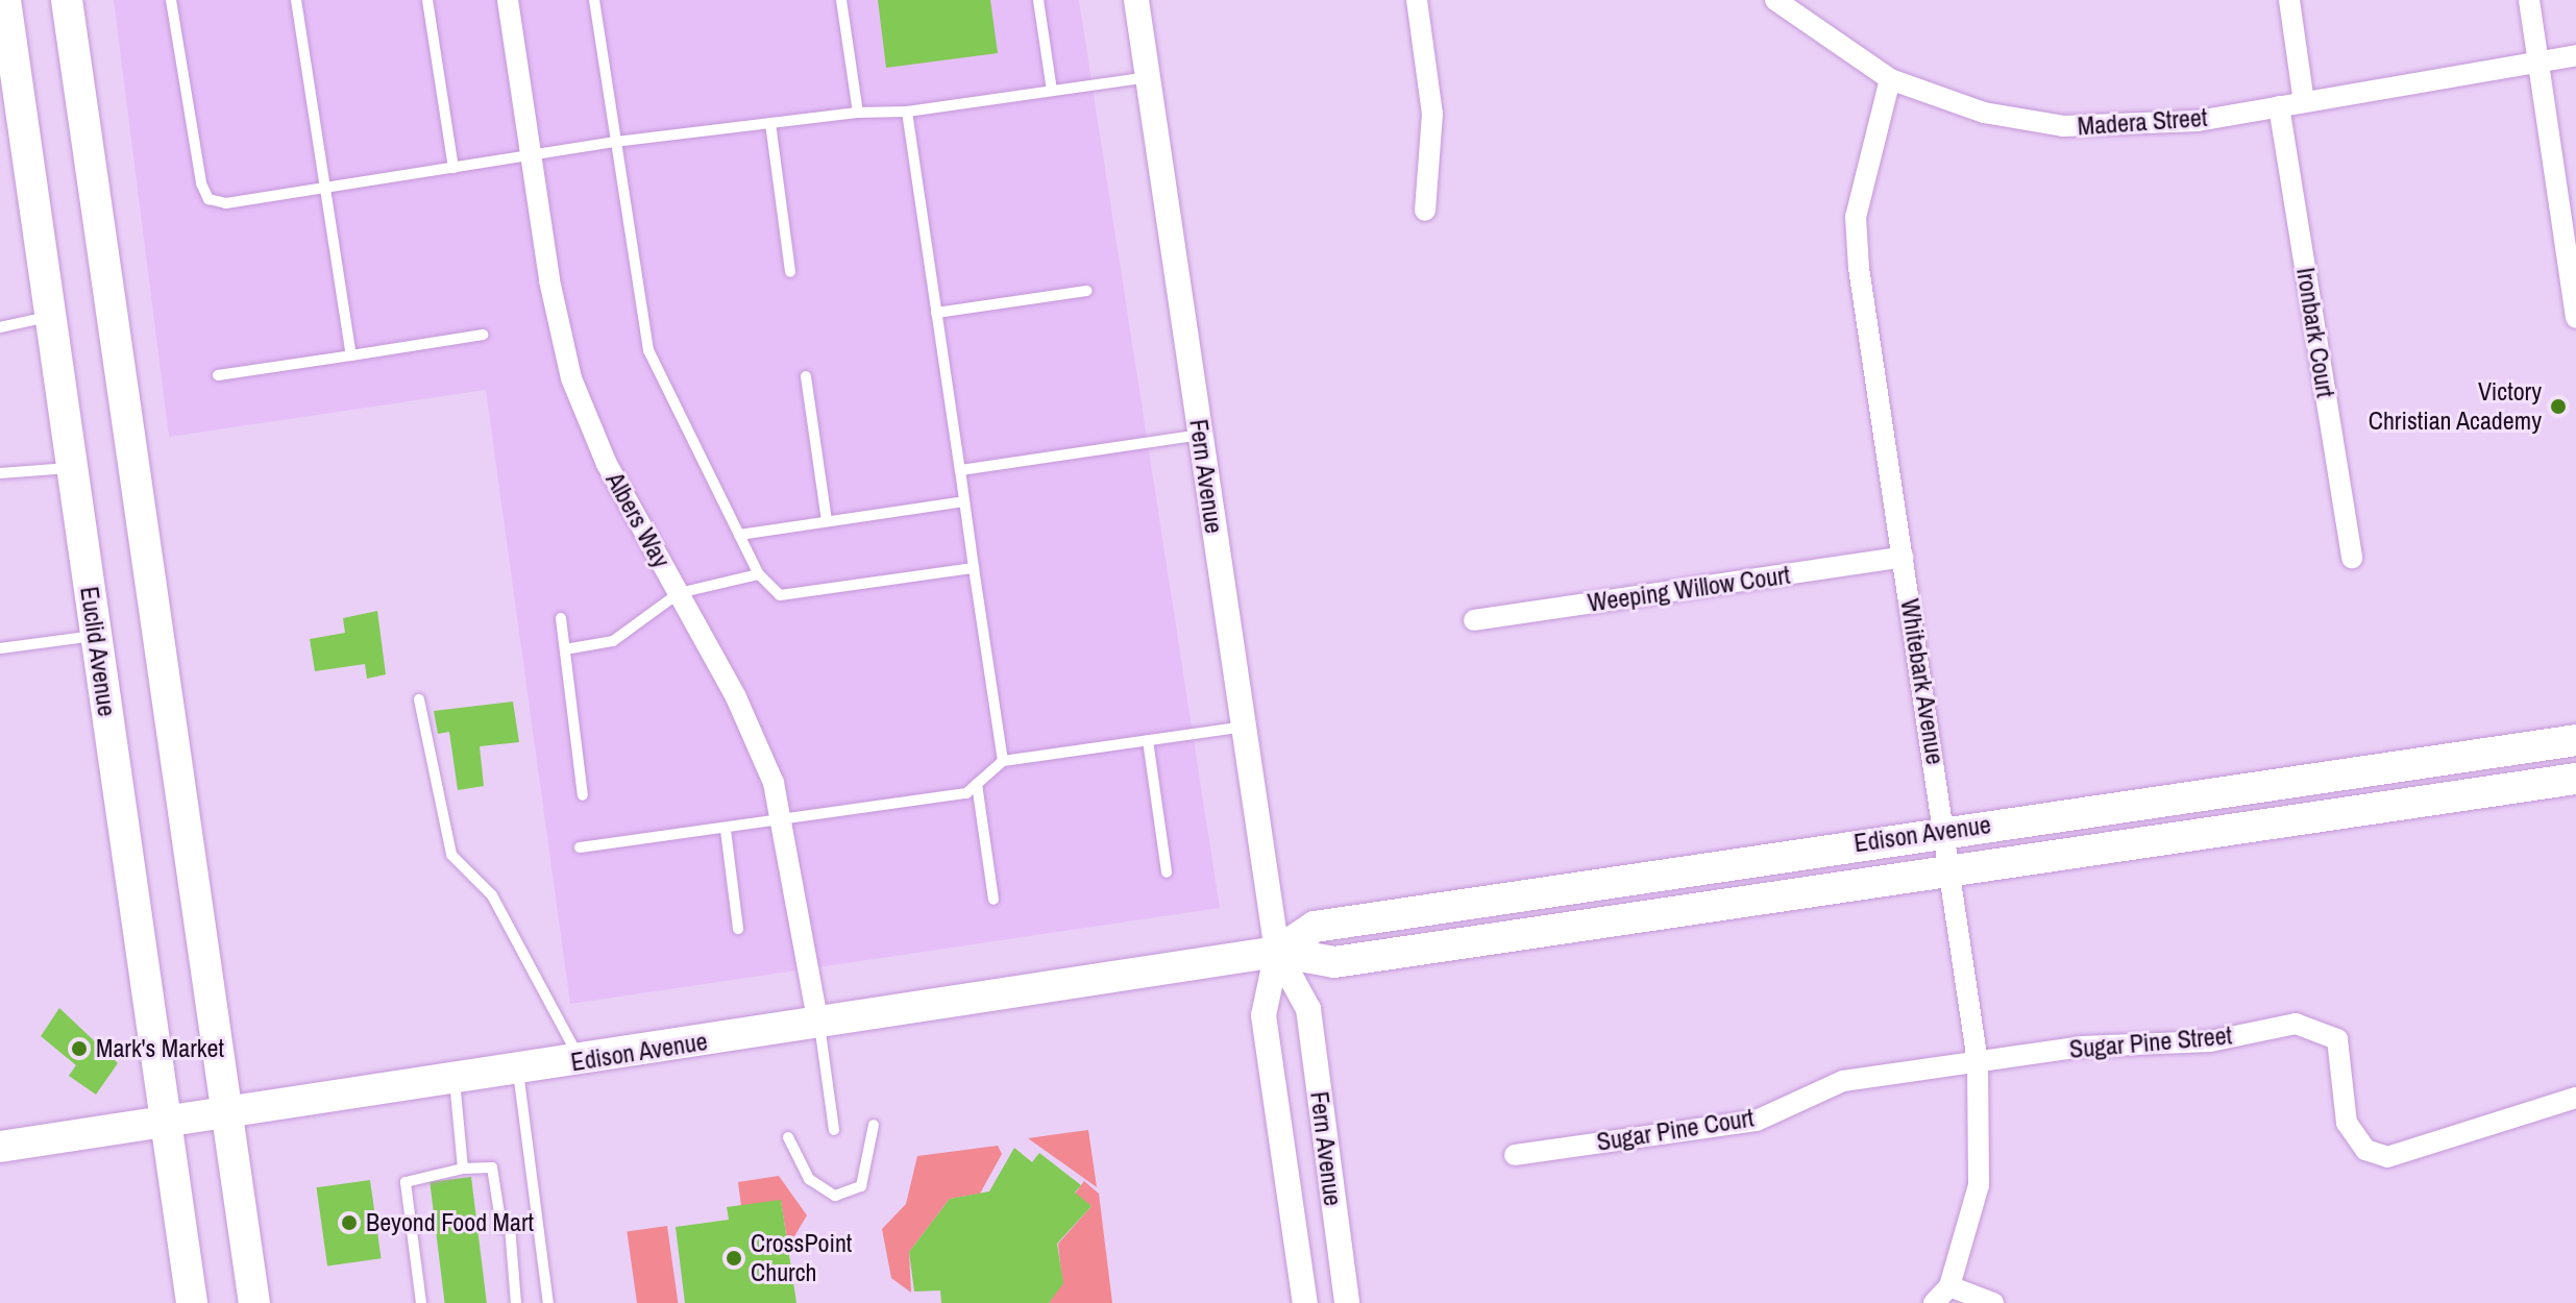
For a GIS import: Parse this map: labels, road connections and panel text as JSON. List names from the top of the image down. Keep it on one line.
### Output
{"streets":{"main road":["Euclid Avenue","Edison Avenue"],"street":["Madera Street","Ironbark Court","Fern Avenue","Albers Way","Weeping Willow Court","Whitebark Avenue","Sugar Pine Street","Sugar Pine Court"]},"crossings":[["Madera Street","Ironbark Court"],["Madera Street","Whitebark Avenue"],["Fern Avenue","Edison Avenue"],["Albers Way","Edison Avenue"],["Weeping Willow Court","Whitebark Avenue"],["Euclid Avenue","Edison Avenue"],["Whitebark Avenue","Edison Avenue"],["Whitebark Avenue","Sugar Pine Street"],["Whitebark Avenue","Sugar Pine Court"],["Sugar Pine Street","Sugar Pine Court"]],"places":["Victory Christian Academy","Mark's Market","Beyond Food Mart","CrossPoint Church"]}
